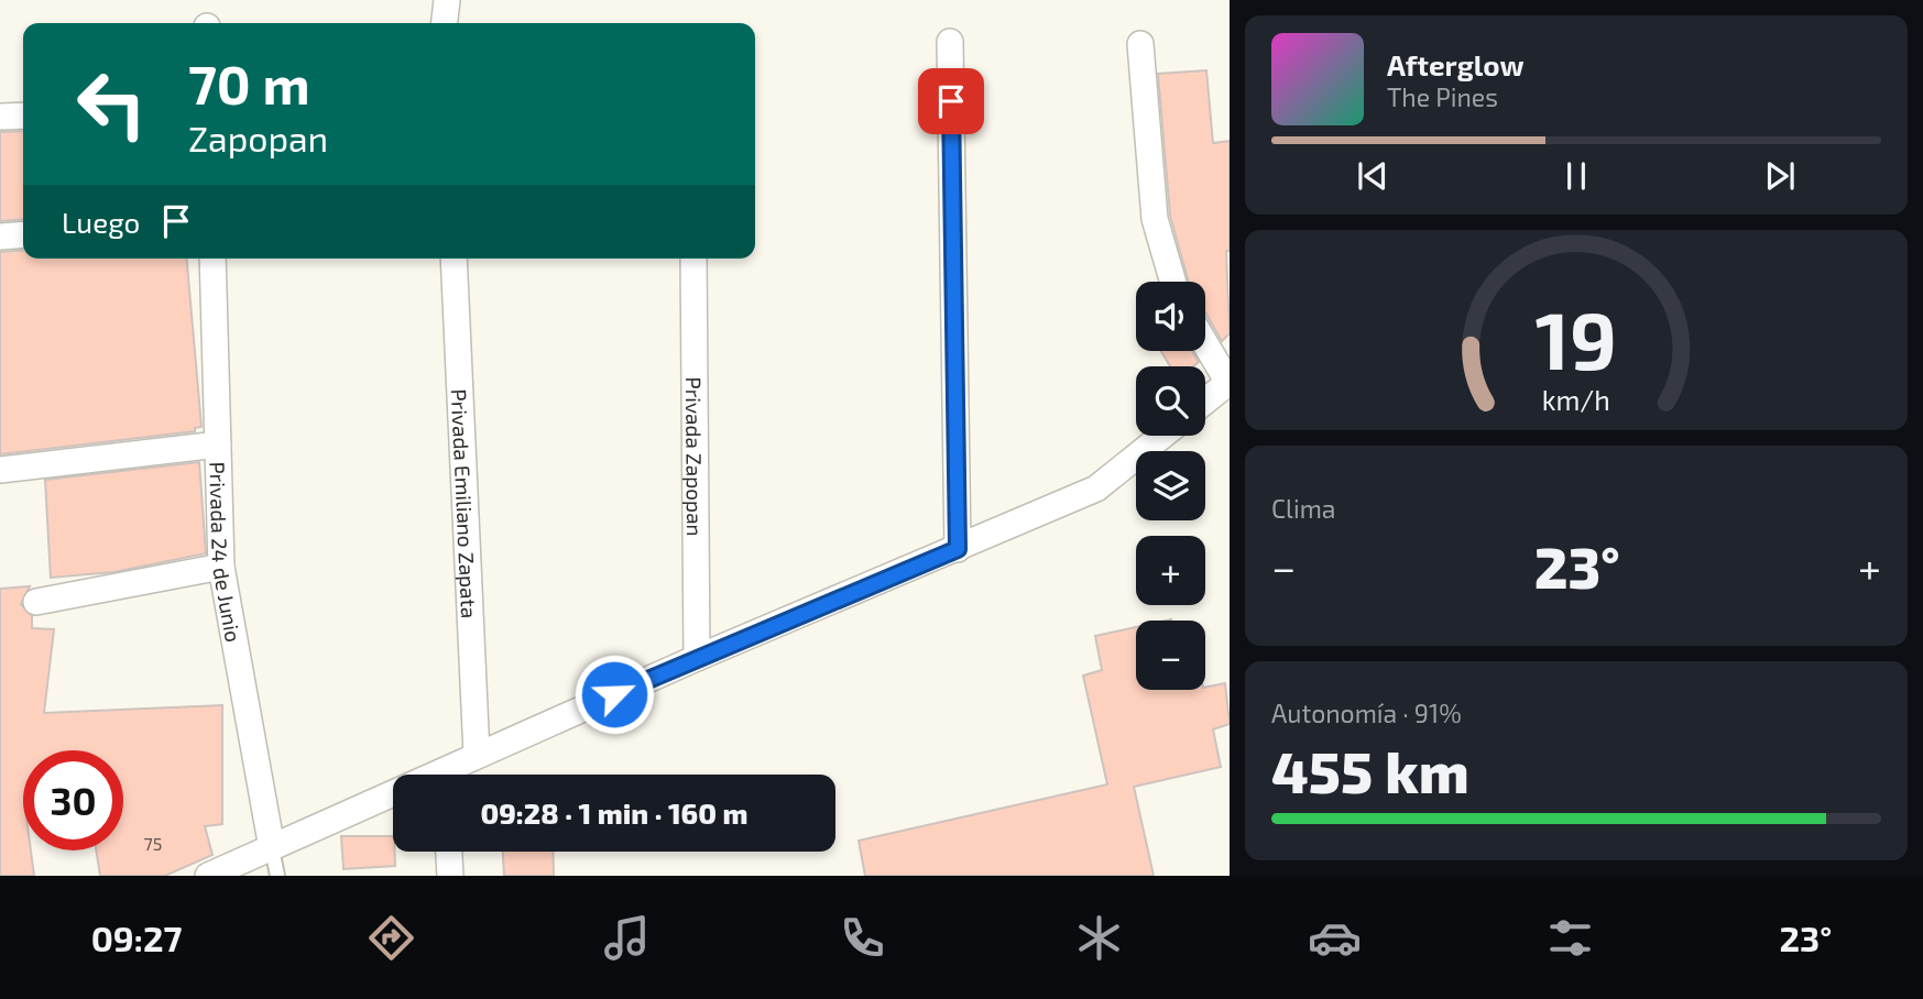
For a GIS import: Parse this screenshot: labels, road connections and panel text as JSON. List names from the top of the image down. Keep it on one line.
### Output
{"streets":{"street":["Privada Zapopan","Privada Emiliano Zapata","Privada 24 de Junio"]},"house_numbers":["75"],"page":{"turn":["70 m","Zapopan"],"song":["Afterglow","The Pines"],"then":"Luego","map_buttons":["+","−"],"tile":["Clima",["Autonomía · 91%","455 km"]],"heat":["−","23°","+"],"limit":"30","trip":"09:28 · 1 min · 160 m","tabs":["09:27","23°"],"gauge":["19","km/h"]}}
